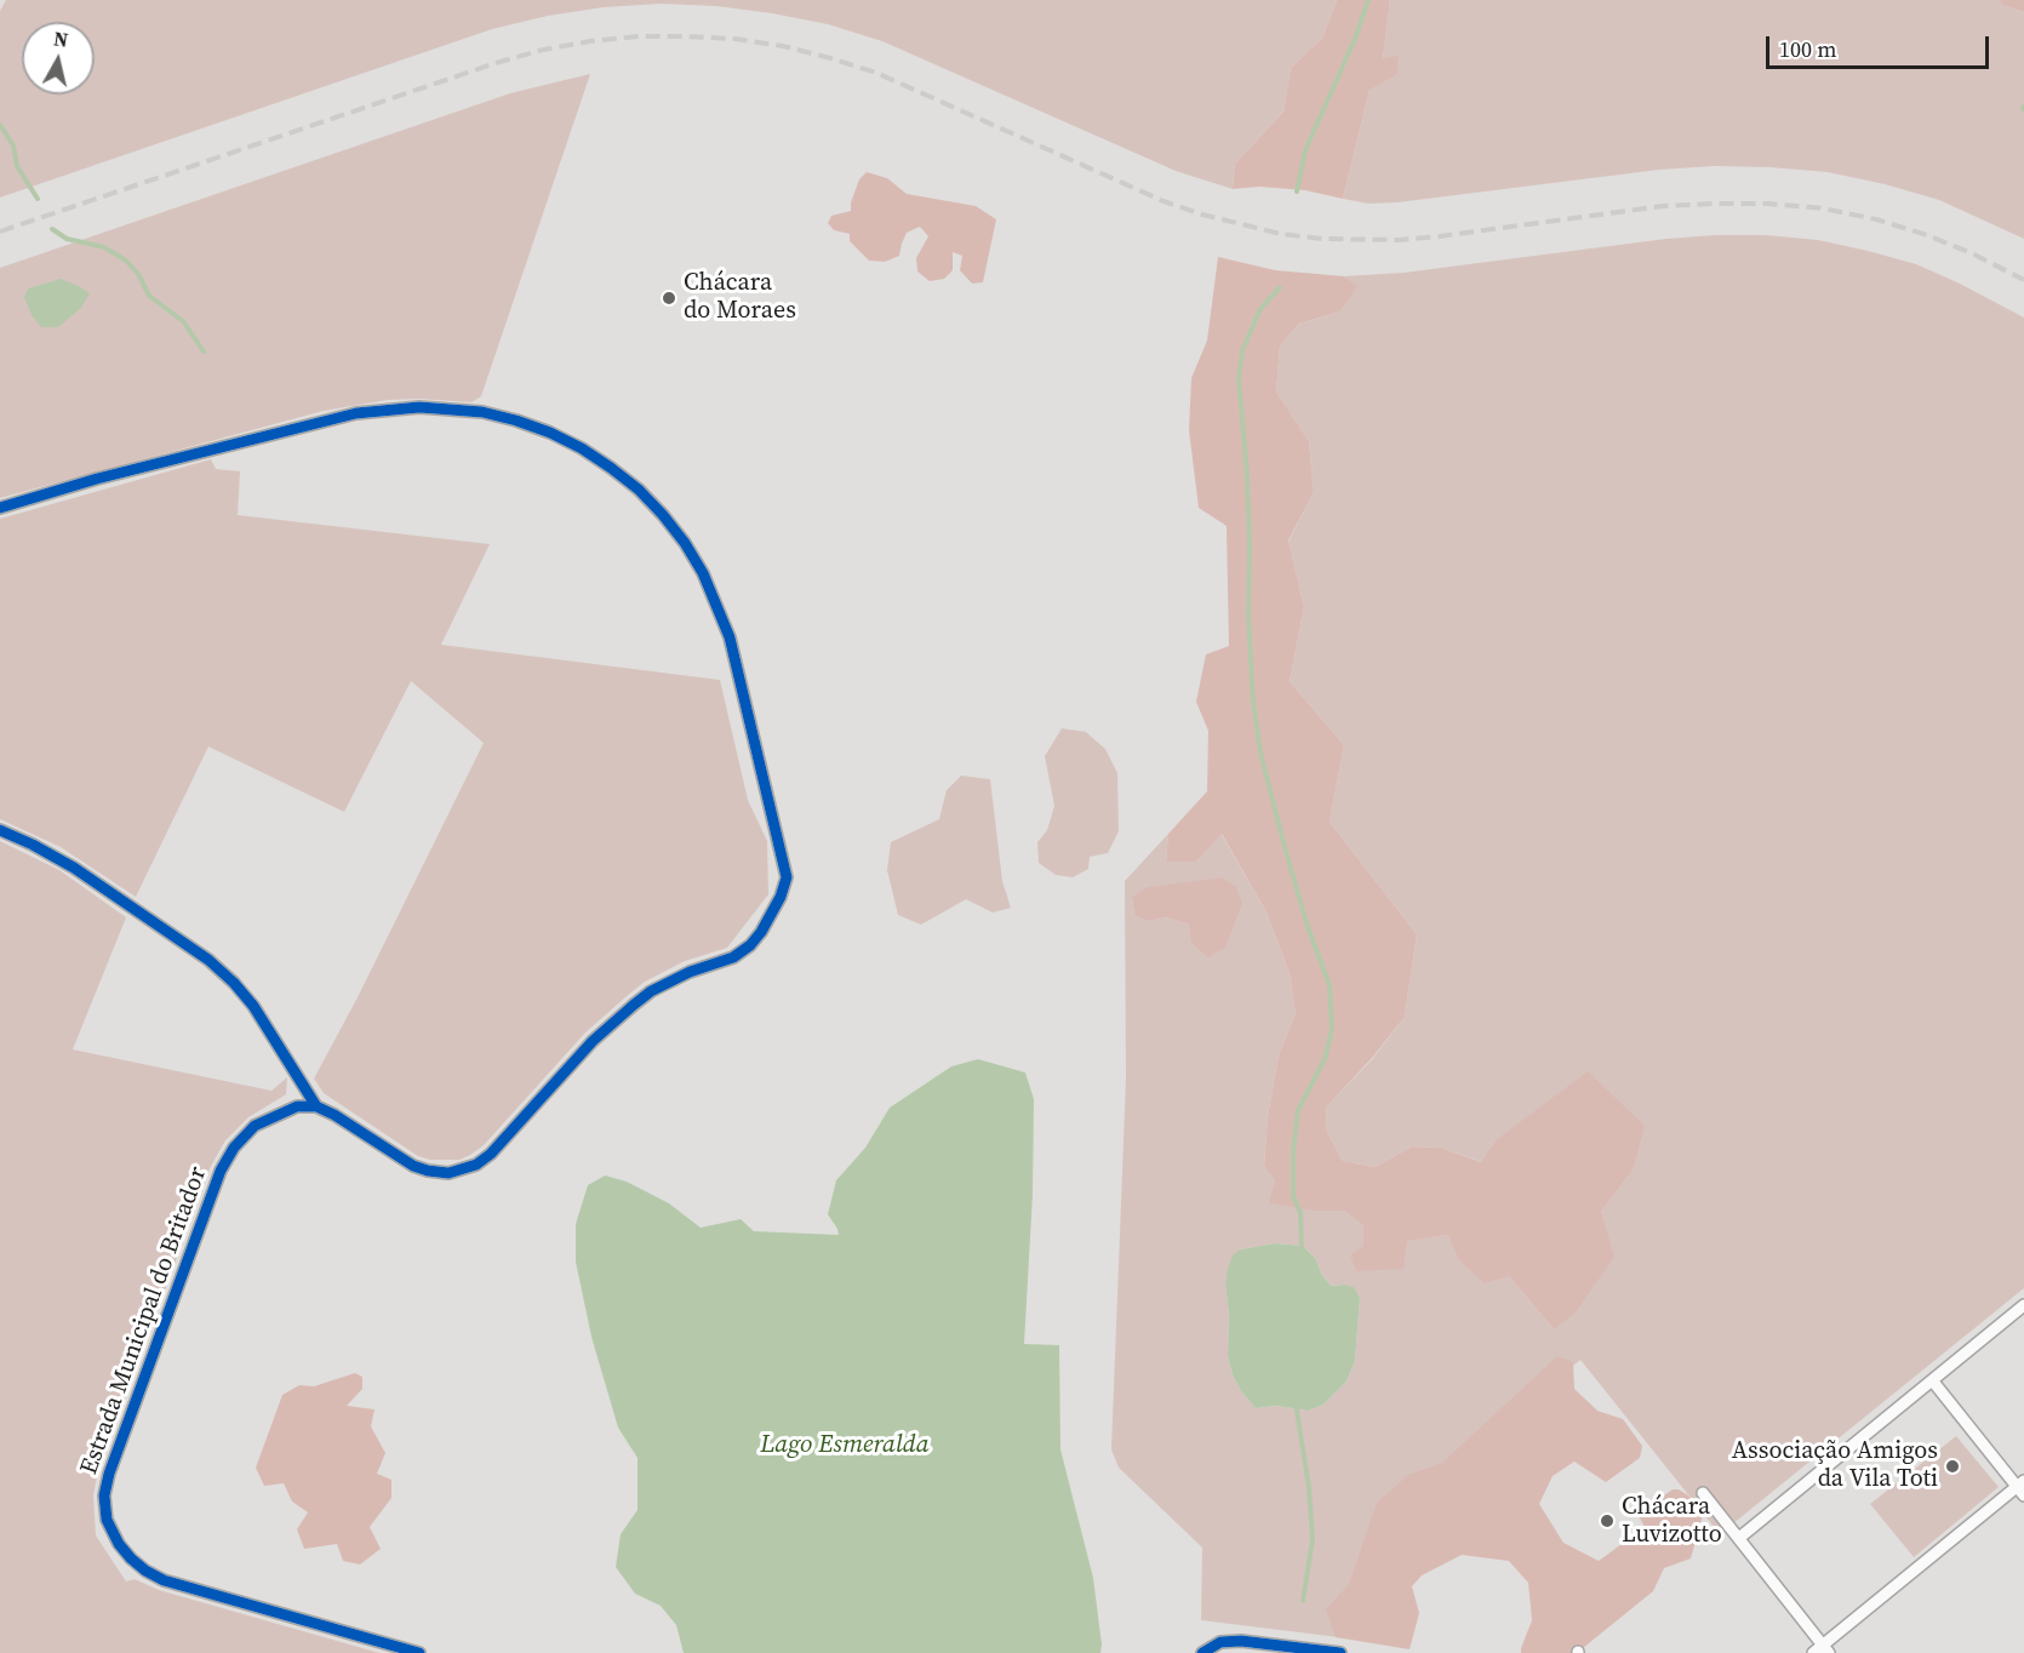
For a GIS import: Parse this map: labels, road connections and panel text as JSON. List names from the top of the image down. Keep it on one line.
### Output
{"streets":{"street":["Estrada Municipal do Britador"]},"water":["Lago Esmeralda"],"places":["Chácara do Moraes","Associação Amigos da Vila Toti","Chácara Luvizotto"],"scale_bar":"100 m","north":"top"}
